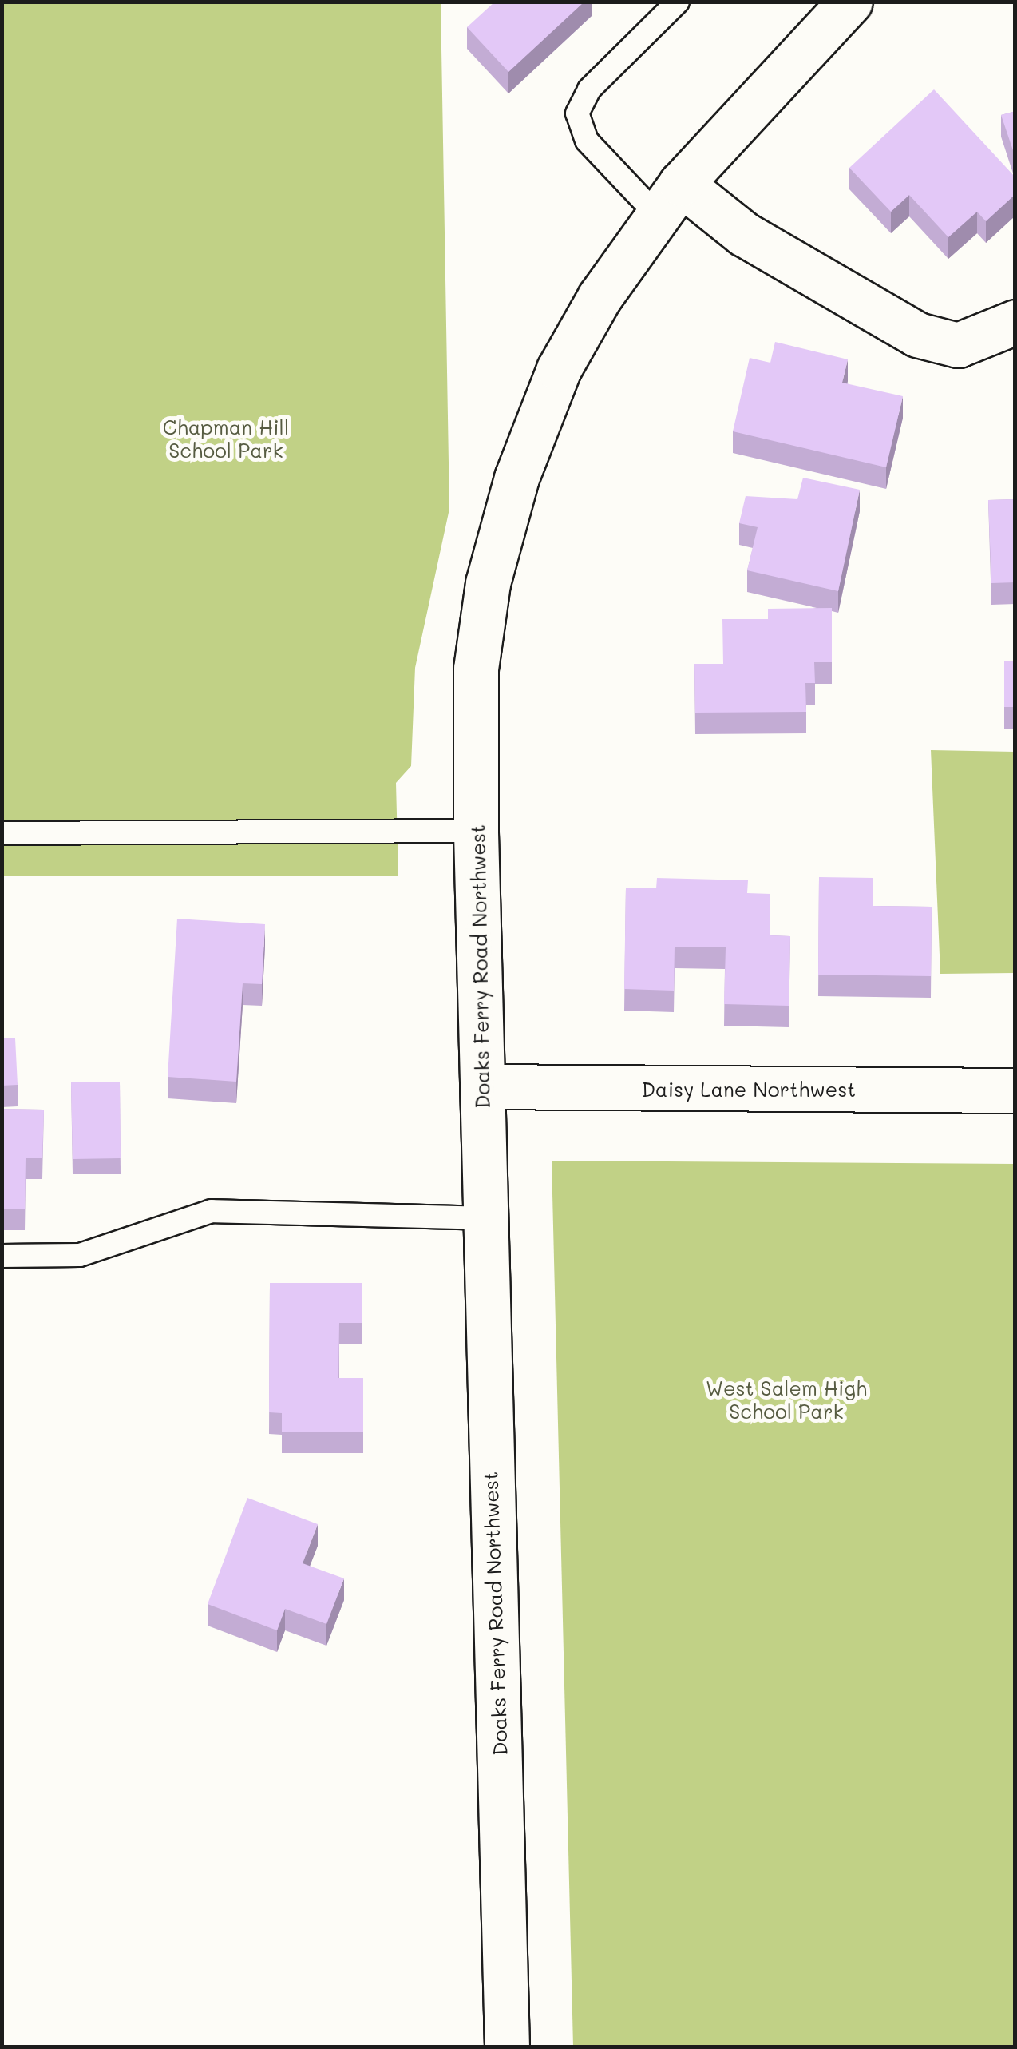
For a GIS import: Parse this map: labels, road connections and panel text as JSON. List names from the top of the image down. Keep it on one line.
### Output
{"streets":{"main road":["Doaks Ferry Road Northwest","Daisy Lane Northwest"]},"crossings":[["Doaks Ferry Road Northwest","Daisy Lane Northwest"]],"parks":["Chapman Hill School Park","West Salem High School Park"]}
